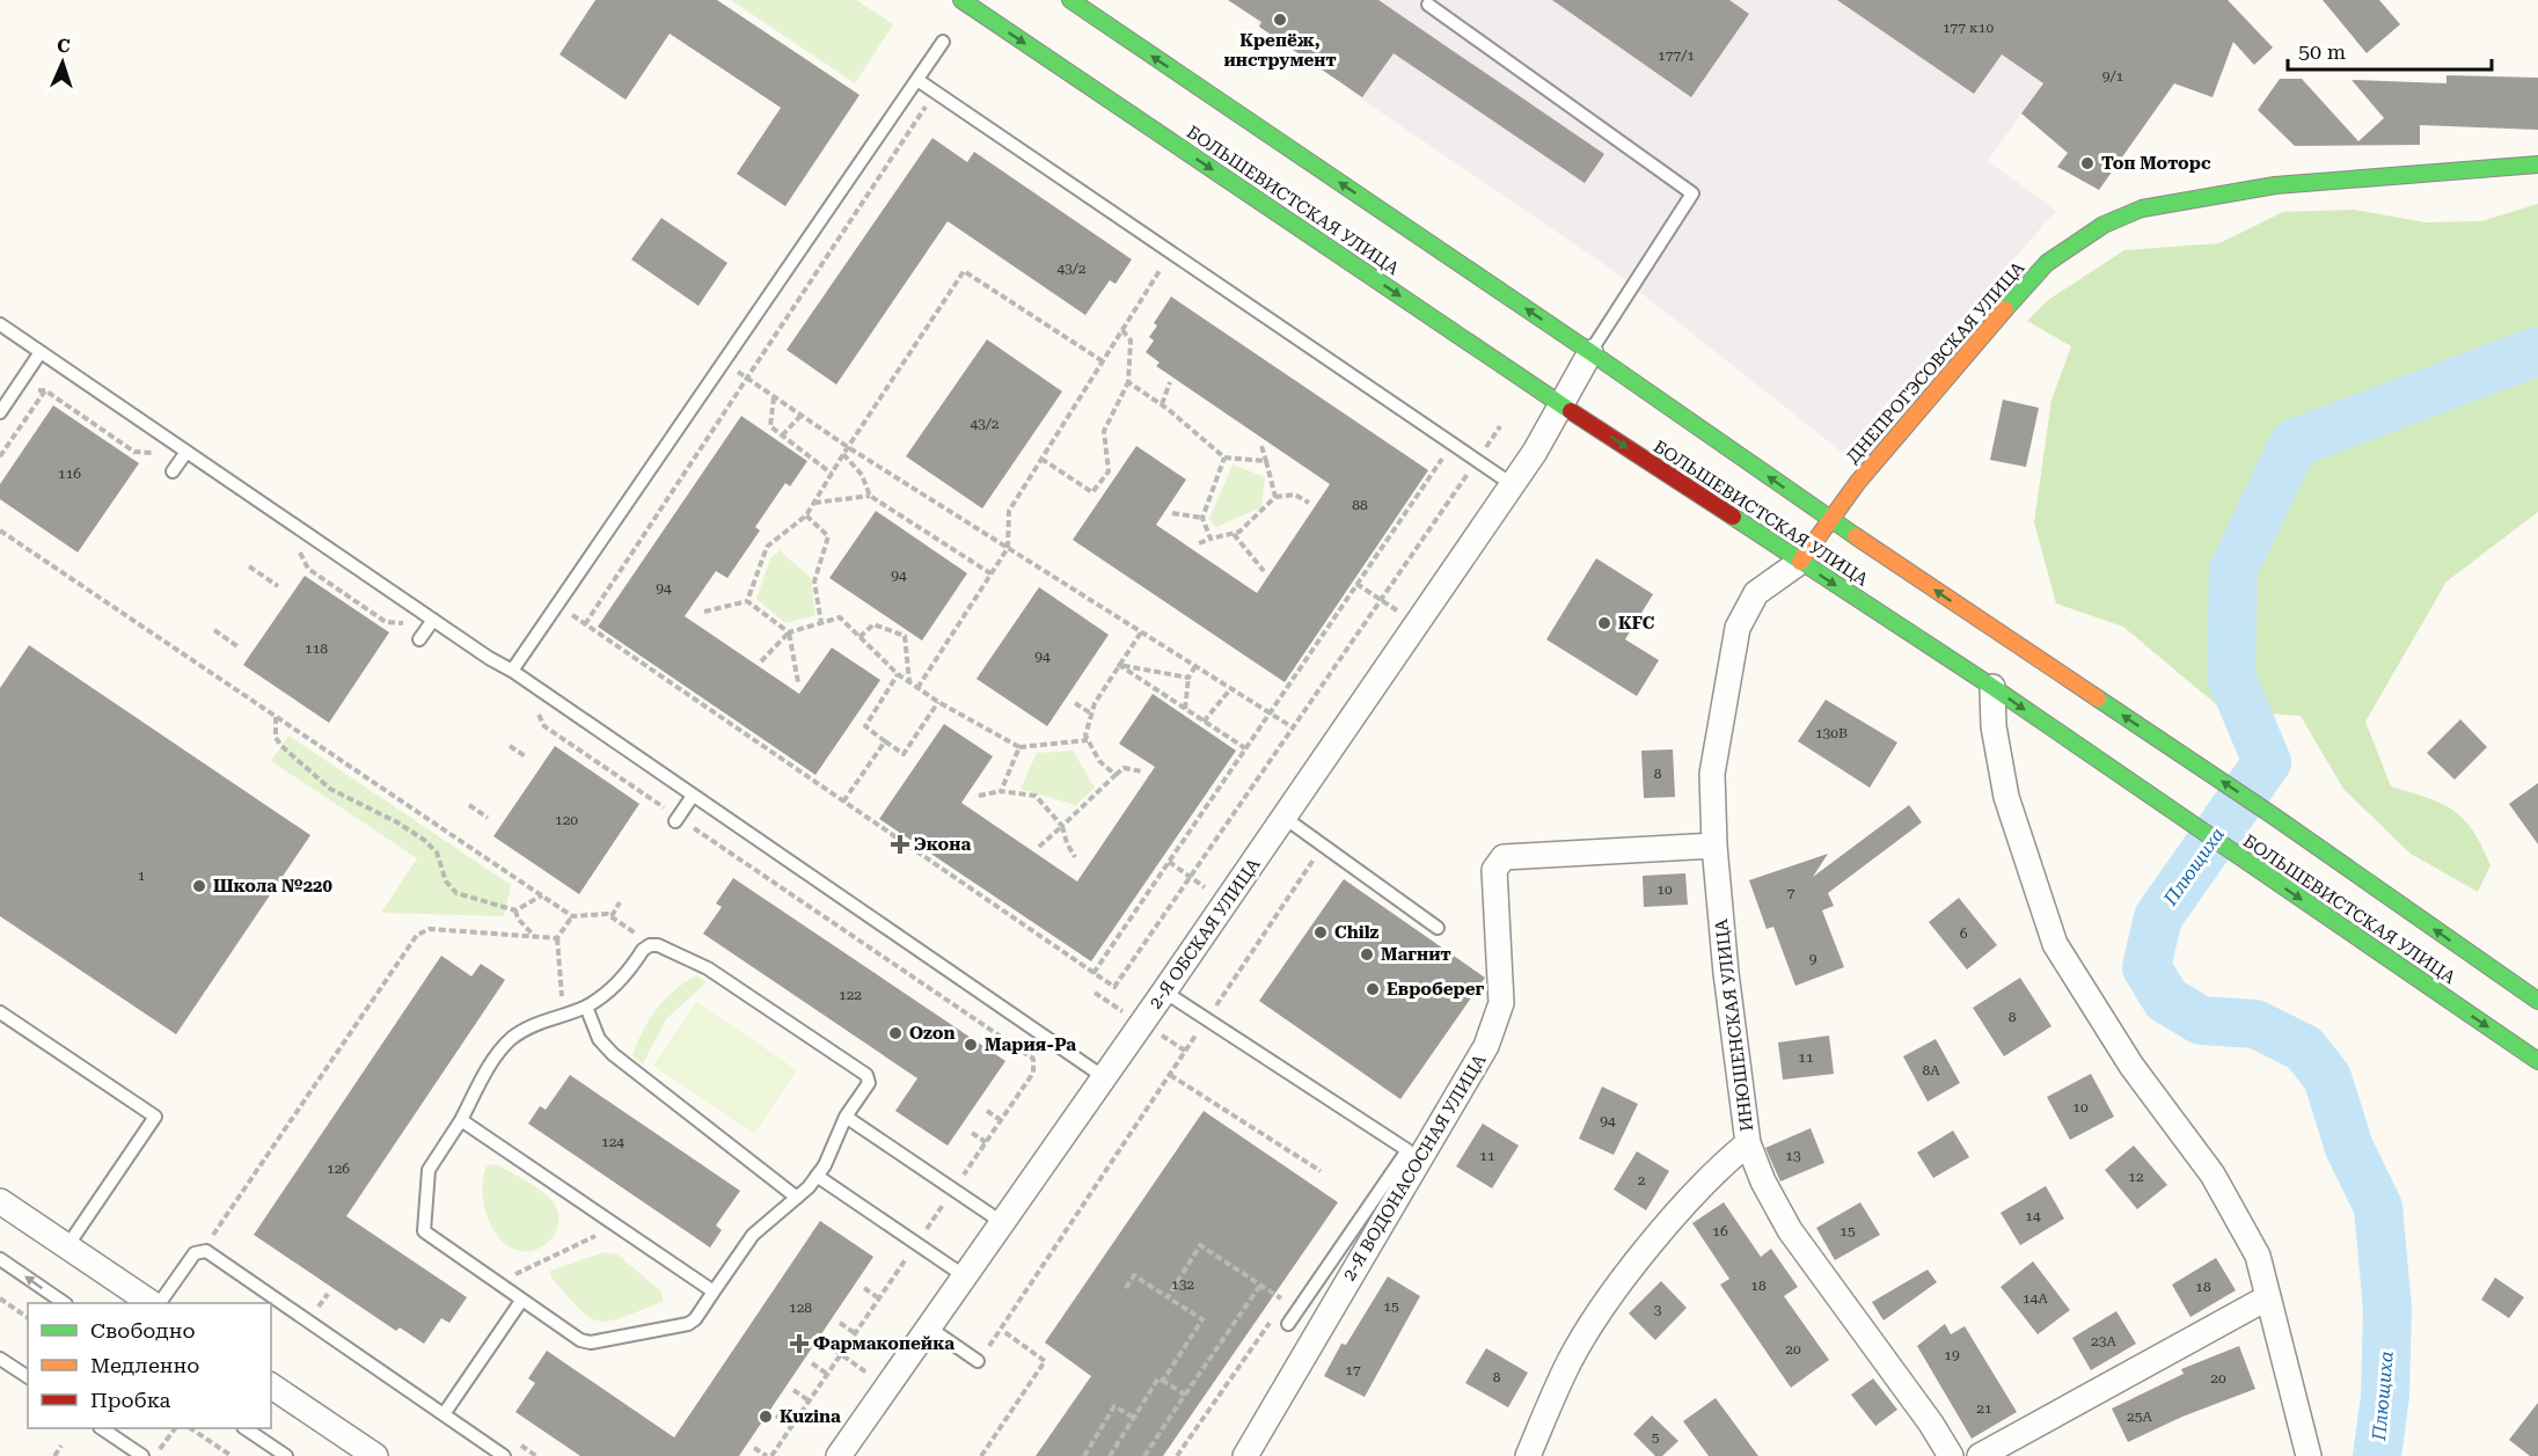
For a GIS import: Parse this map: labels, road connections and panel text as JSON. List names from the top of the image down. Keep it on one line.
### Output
{"streets":{"main road":["БОЛЬШЕВИСТСКАЯ УЛИЦА","ДНЕПРОГЭСОВСКАЯ УЛИЦА"],"street":["2-Я ОБСКАЯ УЛИЦА","ИНЮШЕНСКАЯ УЛИЦА","2-Я ВОДОНАСОСНАЯ УЛИЦА"]},"crossings":[["БОЛЬШЕВИСТСКАЯ УЛИЦА","ДНЕПРОГЭСОВСКАЯ УЛИЦА"],["БОЛЬШЕВИСТСКАЯ УЛИЦА","2-Я ОБСКАЯ УЛИЦА"],["БОЛЬШЕВИСТСКАЯ УЛИЦА","ИНЮШЕНСКАЯ УЛИЦА"],["ДНЕПРОГЭСОВСКАЯ УЛИЦА","ИНЮШЕНСКАЯ УЛИЦА"],["ИНЮШЕНСКАЯ УЛИЦА","2-Я ВОДОНАСОСНАЯ УЛИЦА"]],"water":["Плющиха"],"places":{"other":["Крепёж, инструмент","Топ Моторс","KFC","Школа №220","Chilz","Магнит","Евроберег","Ozon","Мария-Ра","Kuzina"],"health":["Экона","Фармакопейка"]},"house_numbers":["177 к10","177/1","9/1","43/2","43/2","116","88","94","94","118","94","130В","8","120","1","10","7","6","9","122","8","11","8А","10","94","124","11","13","126","12","2","14","16","15","132","18","18","14А","15","128","3","23А","20","19","17","8","20","21","25А","5"],"legend":["Свободно","Медленно","Пробка"],"scale_bar":"50 m","north":"top"}
